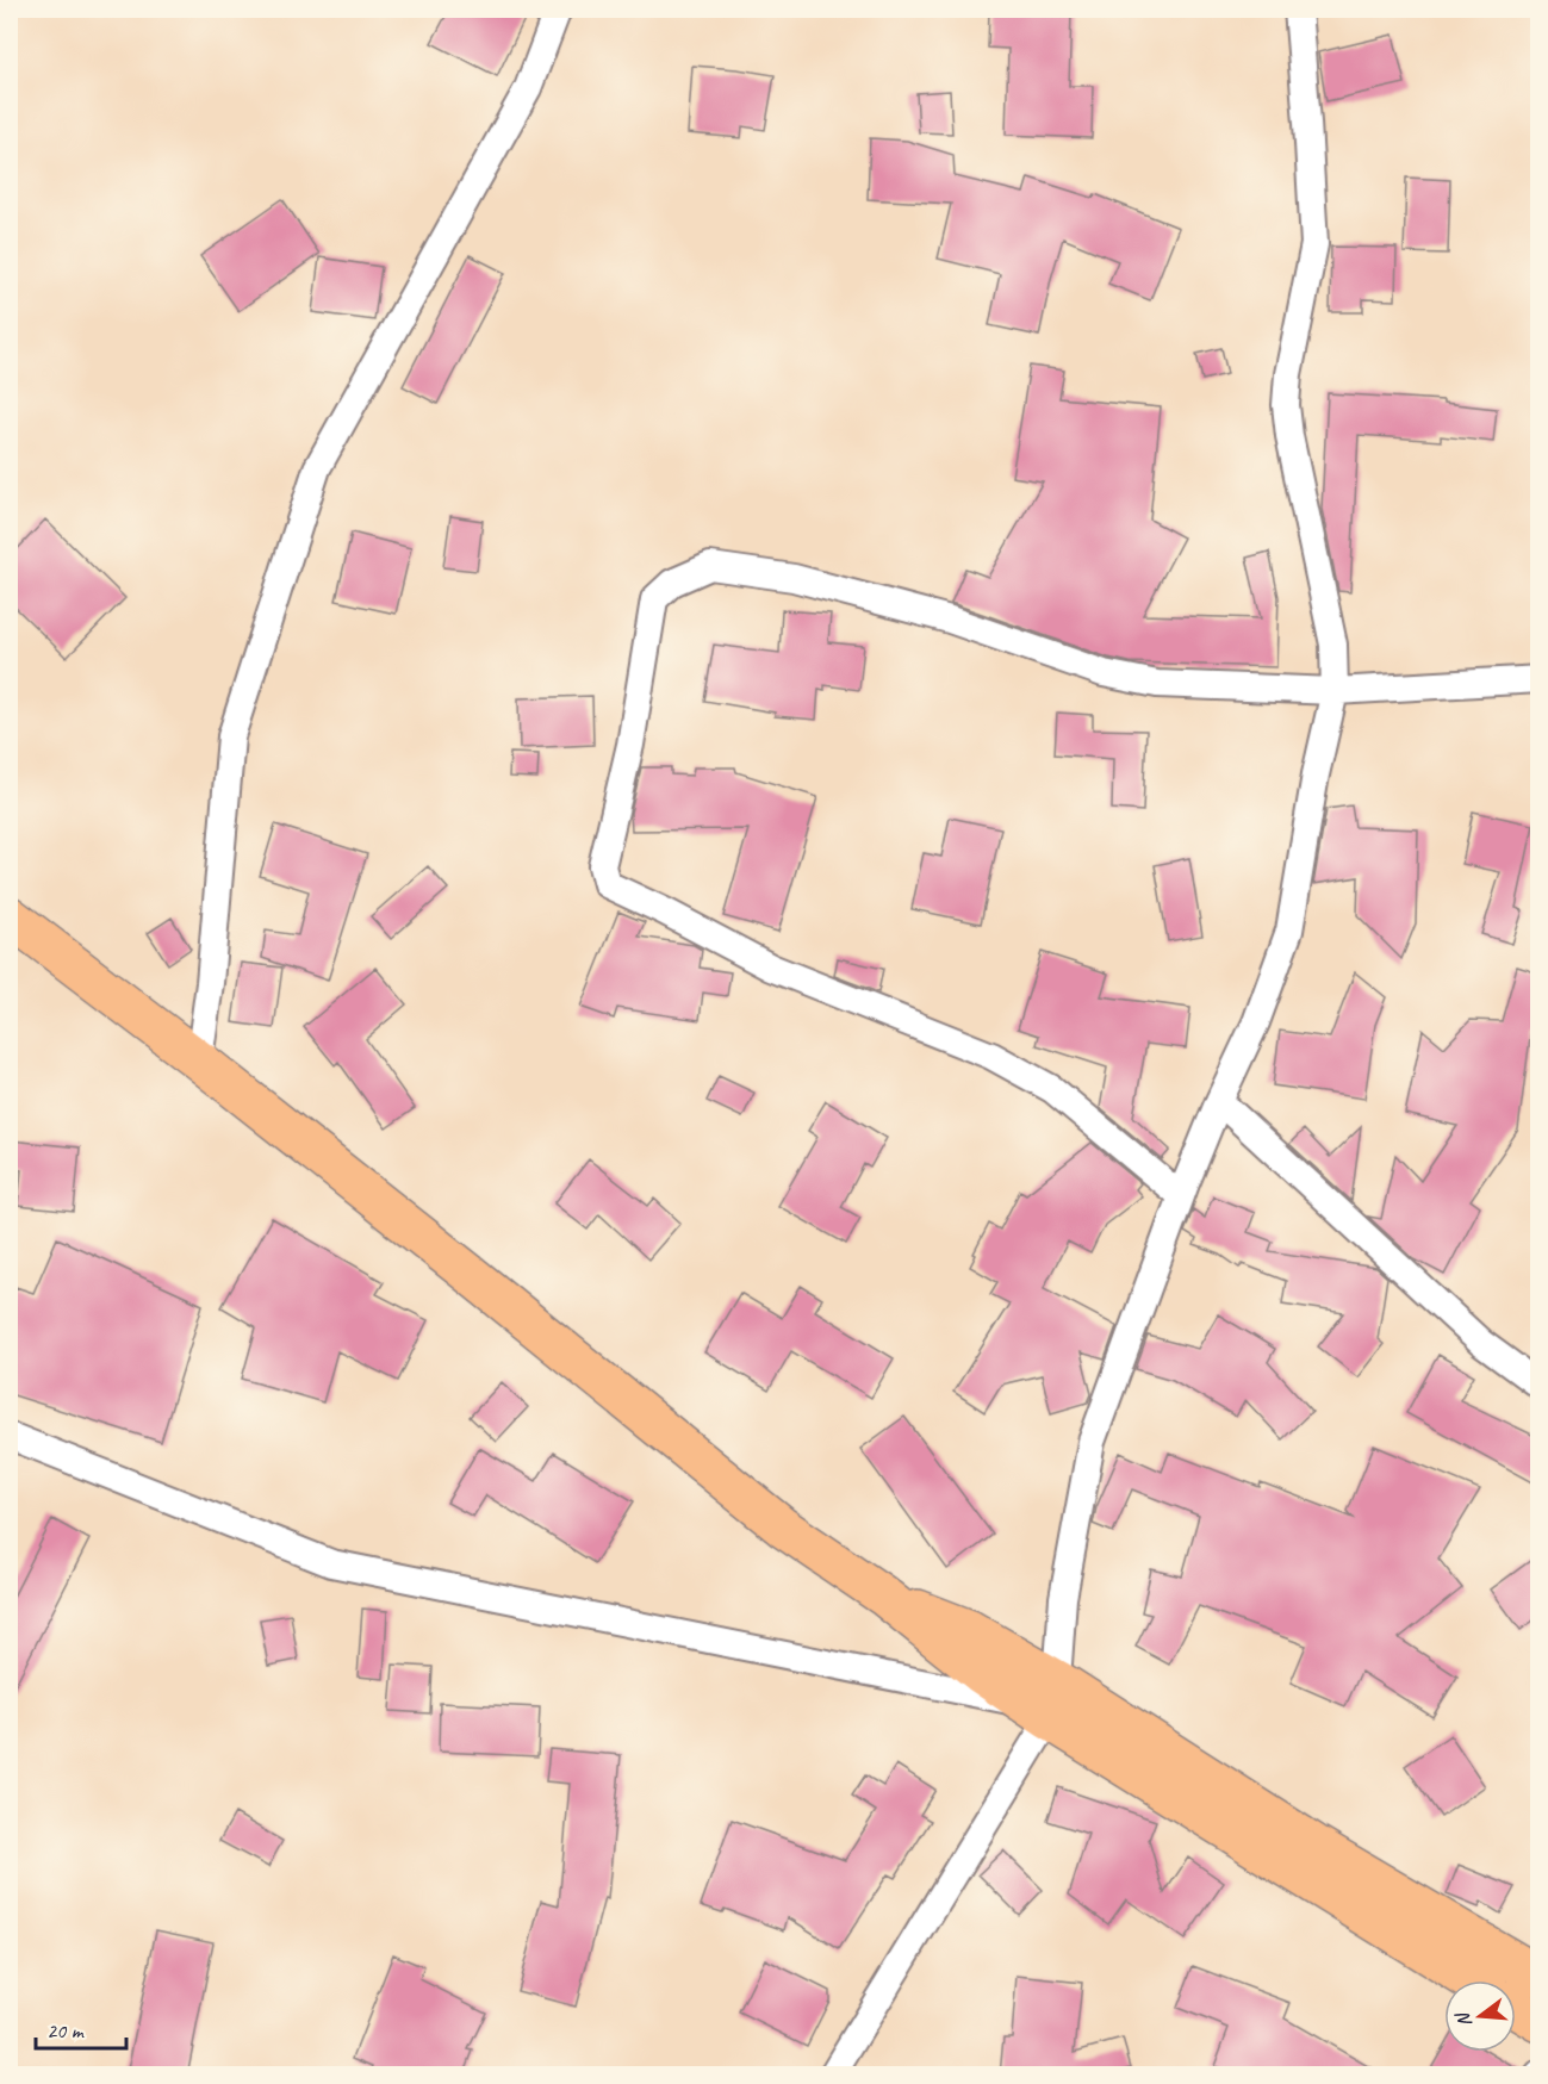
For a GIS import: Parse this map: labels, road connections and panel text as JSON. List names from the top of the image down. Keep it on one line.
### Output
{"scale_bar":"20 m","north":"left"}
